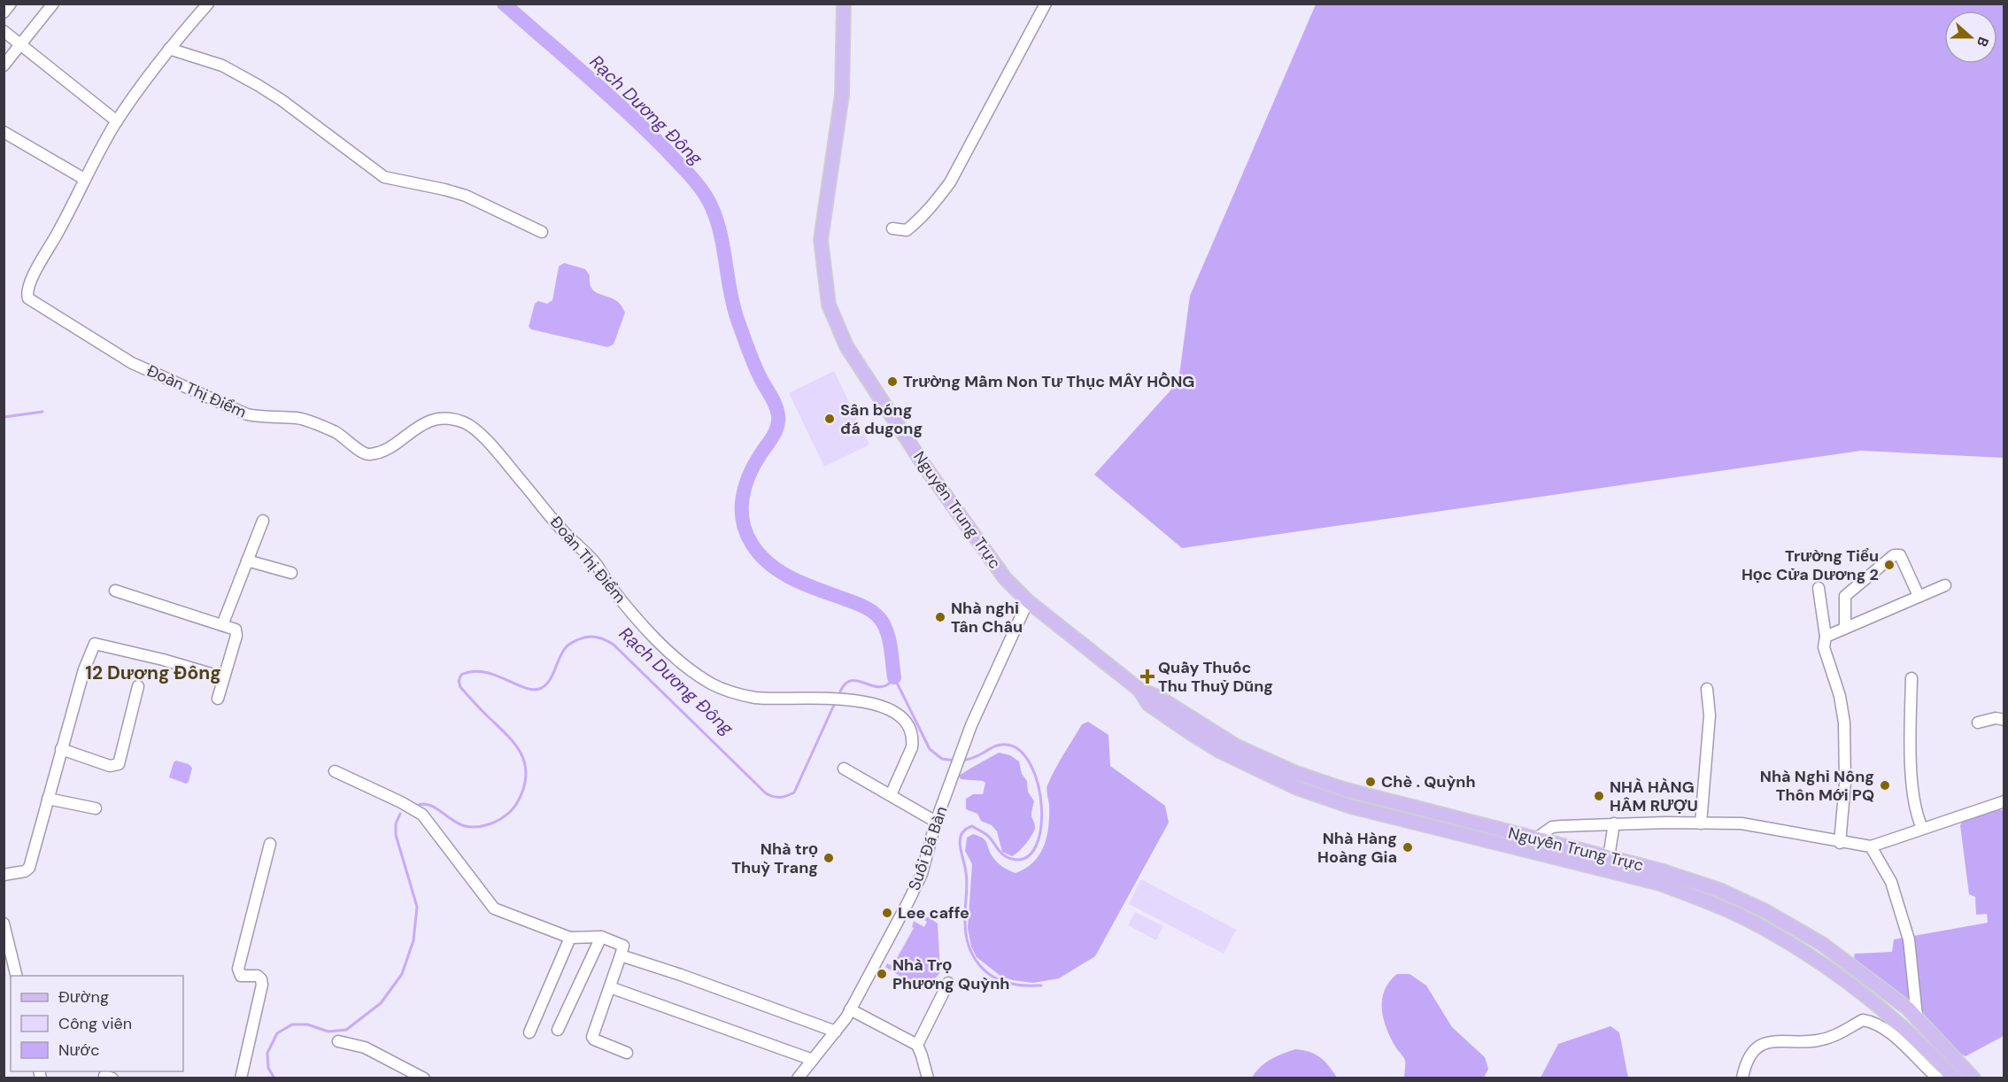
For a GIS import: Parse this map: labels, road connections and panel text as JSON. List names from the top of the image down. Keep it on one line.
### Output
{"streets":{"main road":["Nguyễn Trung Trực"],"street":["Đoàn Thị Điểm","Suối Đá Bàn"]},"crossings":[["Nguyễn Trung Trực","Suối Đá Bàn"]],"districts":["12 Dương Đông"],"water":["Rạch Dương Đông"],"places":{"other":["Trường Mầm Non Tư Thục MÂY HỒNG","Sân bóng đá dugong","Trường Tiểu Học Cửa Dương 2","Nhà nghỉ Tân Châu","Chè . Quỳnh","Nhà Nghỉ Nông Thôn Mới PQ","NHÀ HÀNG HÂM RƯỢU","Nhà Hàng Hoàng Gia","Nhà trọ Thuỳ Trang","Lee caffe","Nhà Trọ Phương Quỳnh"],"health":["Quầy Thuốc Thu Thuỷ Dũng"]},"legend":["Đường","Công viên","Nước"],"north":"right"}
